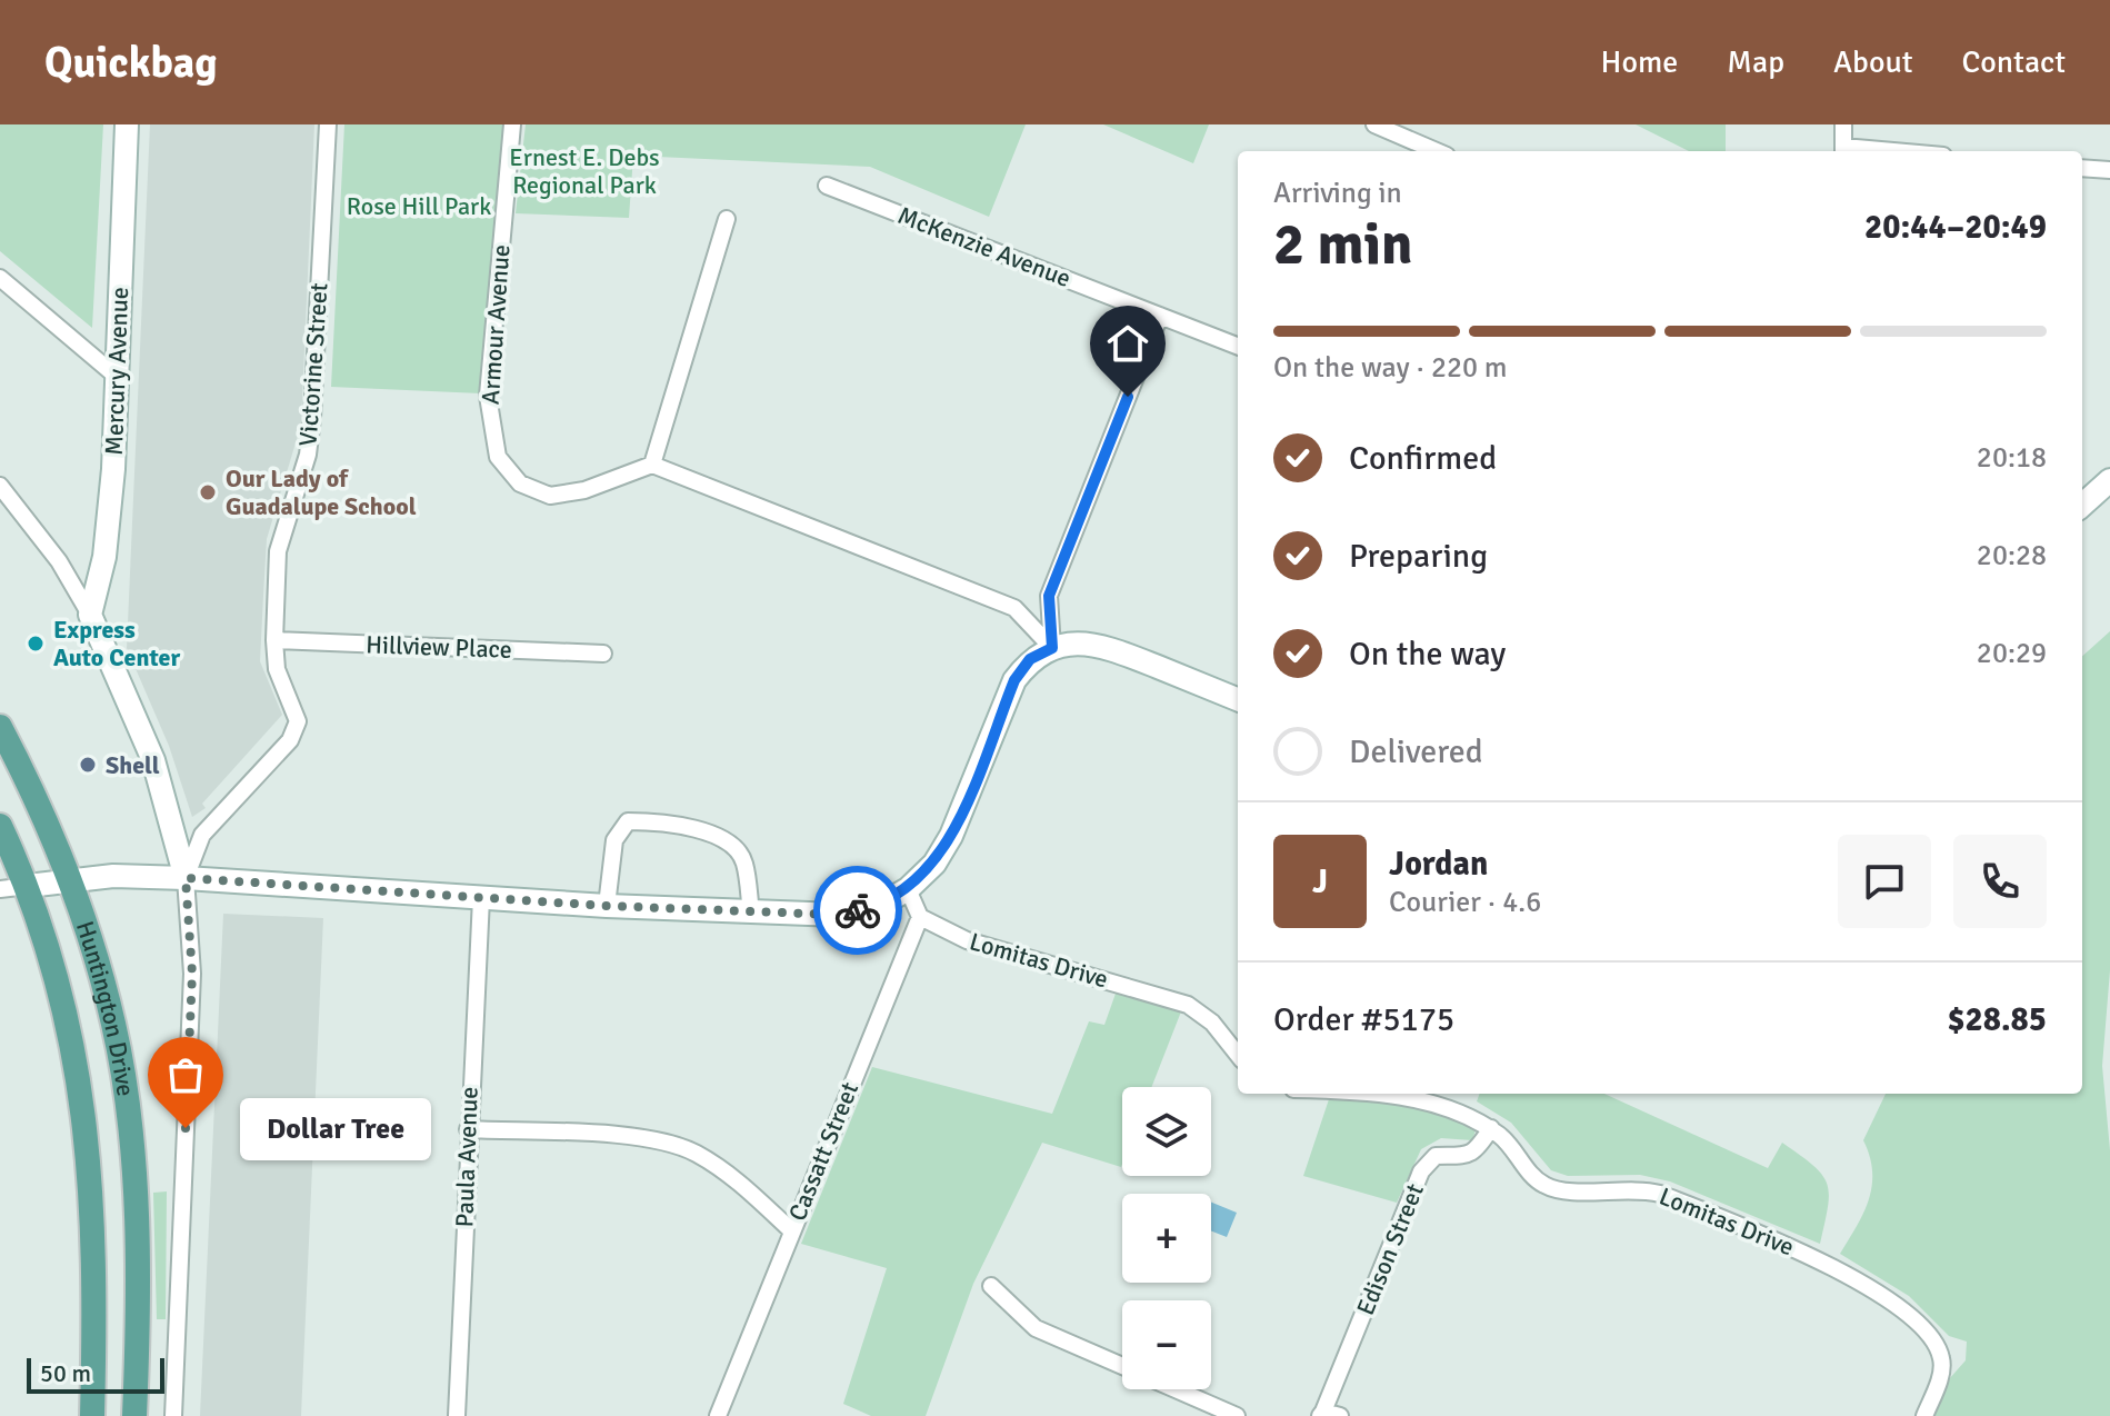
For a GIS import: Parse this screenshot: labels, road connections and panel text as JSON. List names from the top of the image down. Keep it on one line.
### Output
{"streets":{"main road":["Huntington Drive"],"street":["McKenzie Avenue","Armour Avenue","Victorine Street","Mercury Avenue","Hillview Place","Lomitas Drive","Cassatt Street","Paula Avenue","Edison Street"]},"crossings":[["Victorine Street","Hillview Place"],["Lomitas Drive","Cassatt Street"],["Lomitas Drive","Edison Street"]],"parks":["Ernest E. Debs Regional Park","Rose Hill Park"],"places":["Our Lady of Guadalupe School","Express Auto Center","Shell","Dollar Tree"],"scale_bar":"50 m","page":{"header":"Quickbag","nav":["Home","Map","About","Contact"],"heading":["2 min","Arriving in","20:44–20:49"],"panel":["Jordan","Courier · 4.6","Order #5175","$28.85"],"bar":"On the way · 220 m","list":[["Confirmed","20:18"],["Preparing","20:28"],["On the way","20:29"],"Delivered"],"round":"J","map_buttons":["+","−"],"bubble":"Dollar Tree","scale":"50 m"}}
